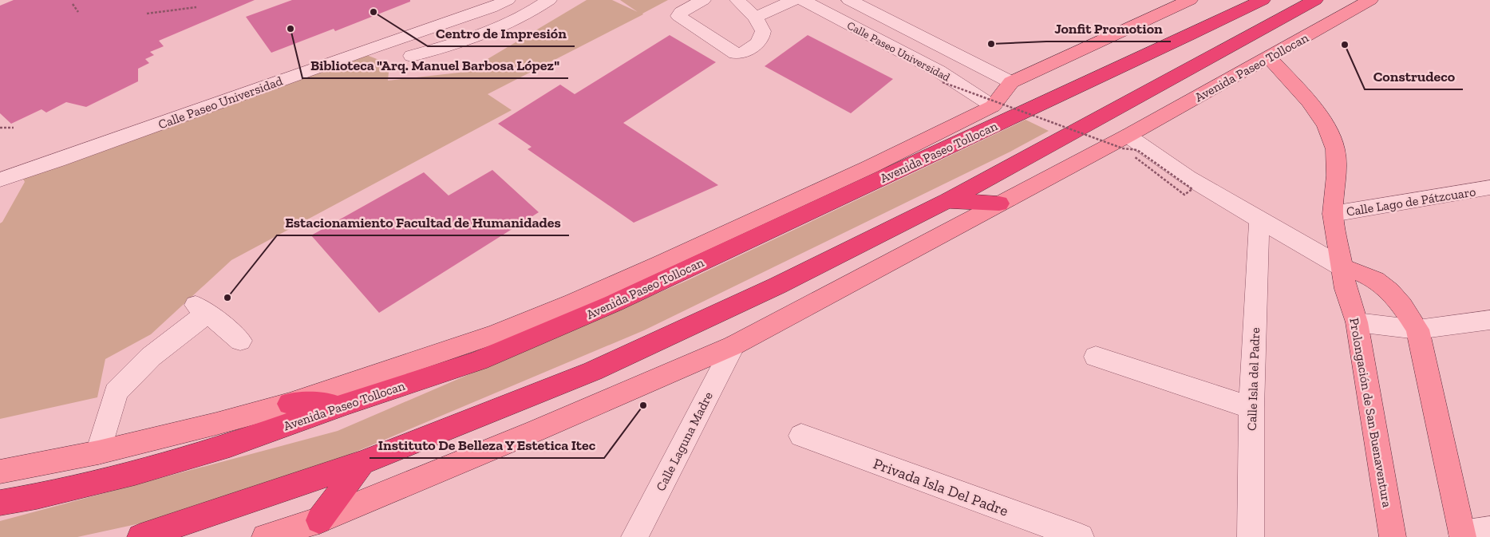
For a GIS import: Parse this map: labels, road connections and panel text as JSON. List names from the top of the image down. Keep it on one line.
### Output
{"streets":{"highway":["Avenida Paseo Tollocan"],"main road":["Prolongación de San Buenaventura"],"street":["Calle Paseo Universidad","Calle Lago de Pátzcuaro","Calle Isla del Padre","Calle Laguna Madre","Privada Isla Del Padre"]},"crossings":[["Calle Paseo Universidad","Avenida Paseo Tollocan"],["Avenida Paseo Tollocan","Prolongación de San Buenaventura"],["Avenida Paseo Tollocan","Calle Laguna Madre"],["Calle Lago de Pátzcuaro","Prolongación de San Buenaventura"]],"places":["Centro de Impresión","Biblioteca \"Arq. Manuel Barbosa López\"","Jonfit Promotion","Construdeco","Estacionamiento Facultad de Humanidades","Instituto De Belleza Y Estetica Itec"]}
